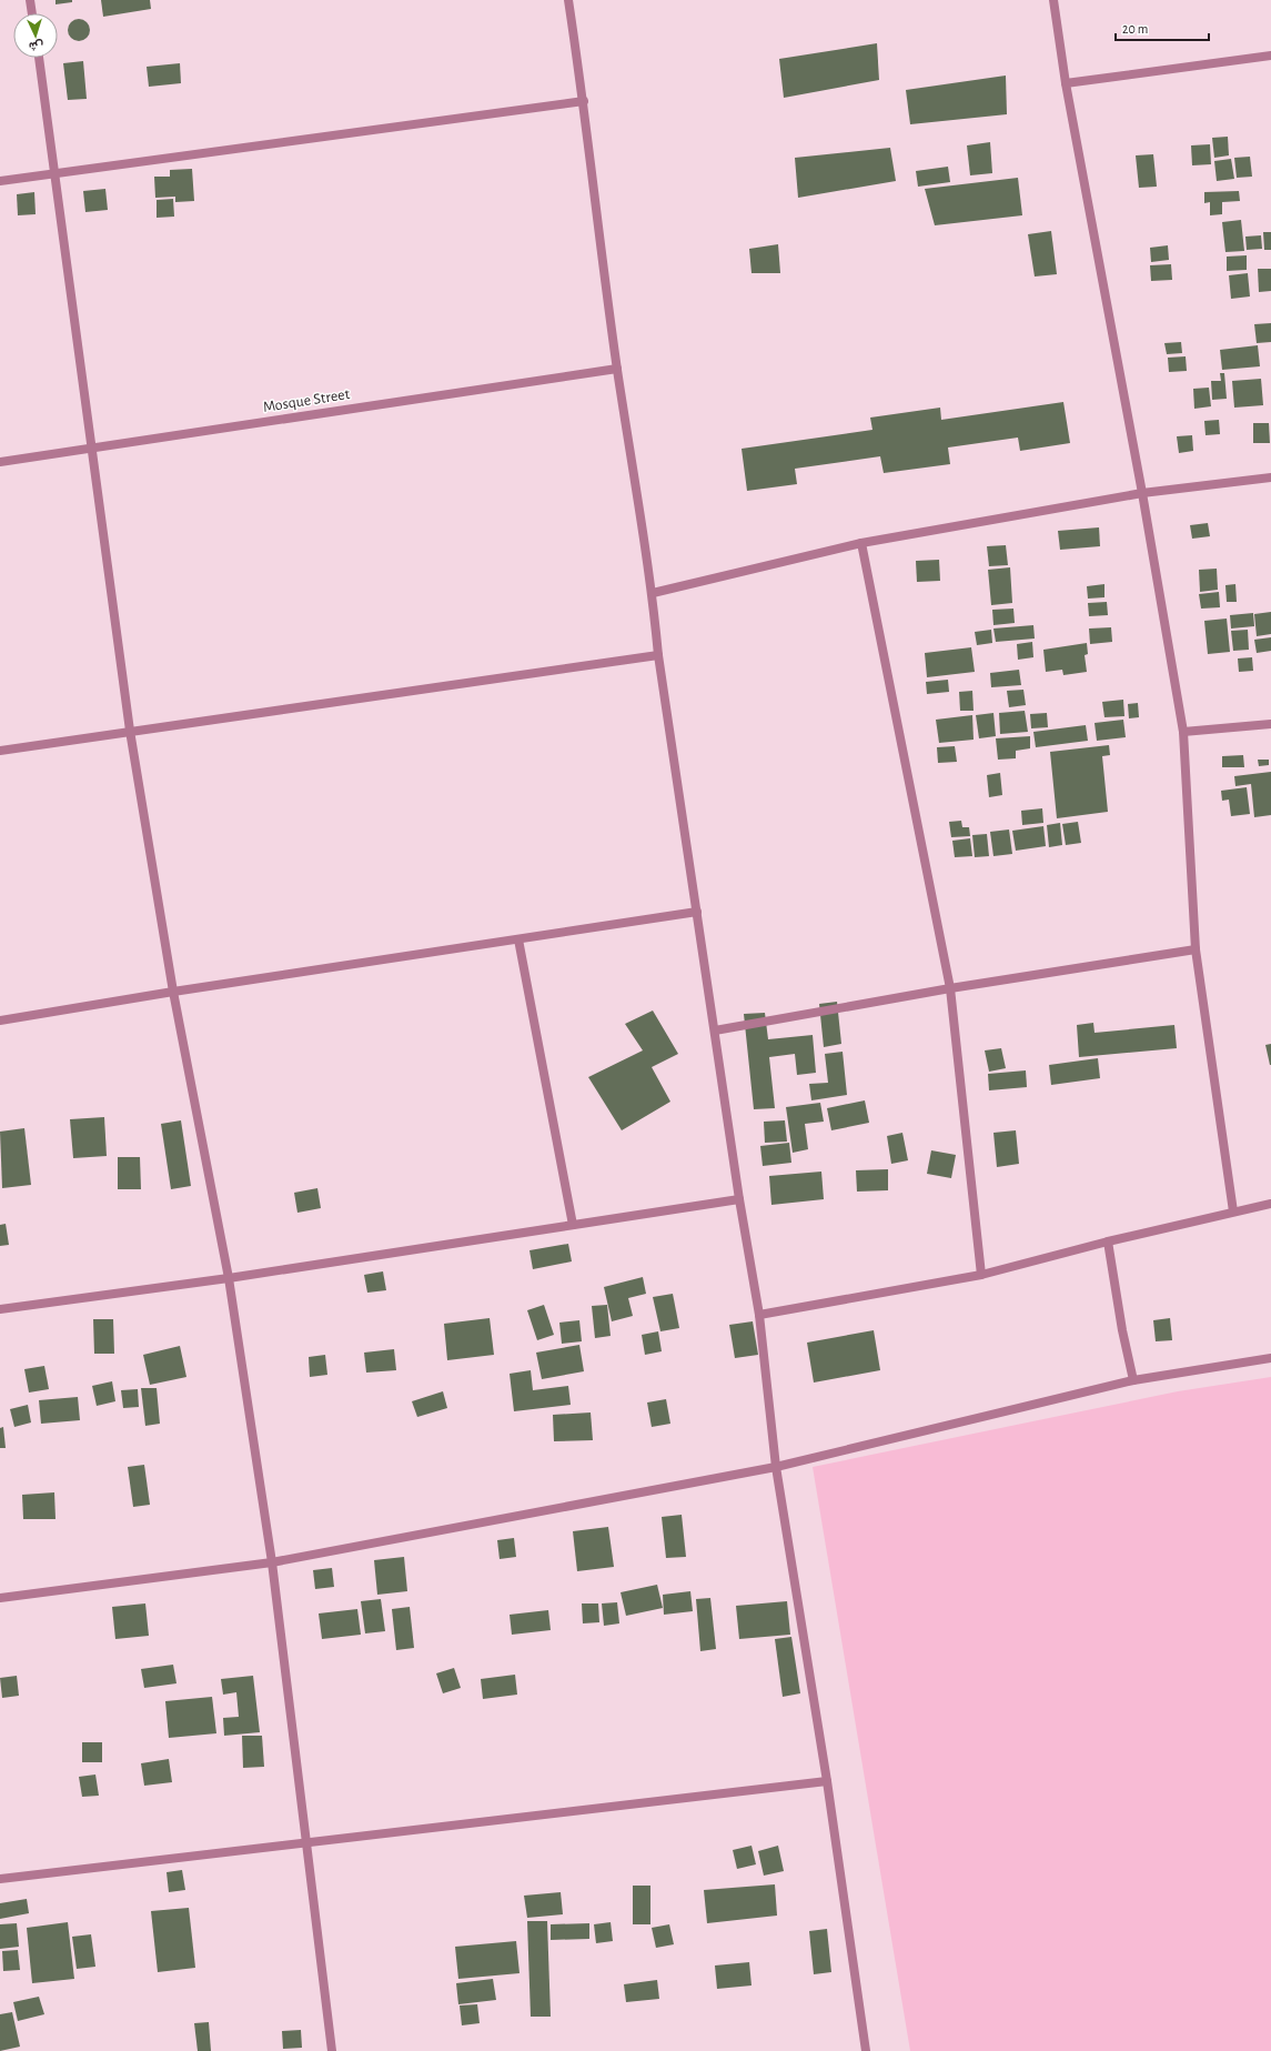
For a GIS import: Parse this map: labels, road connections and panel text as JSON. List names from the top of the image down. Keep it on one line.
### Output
{"streets":{"street":["Mosque Street"]},"scale_bar":"20 m","north":"bottom"}
